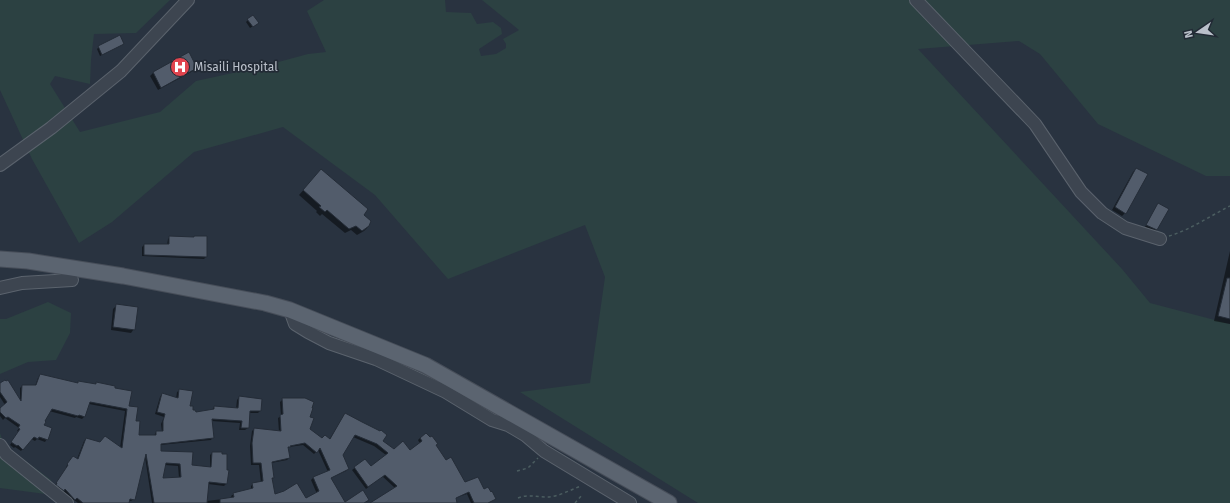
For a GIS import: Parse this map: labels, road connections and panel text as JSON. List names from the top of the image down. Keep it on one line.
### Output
{"places":{"hospital":["Misaili Hospital"]},"north":"left"}
